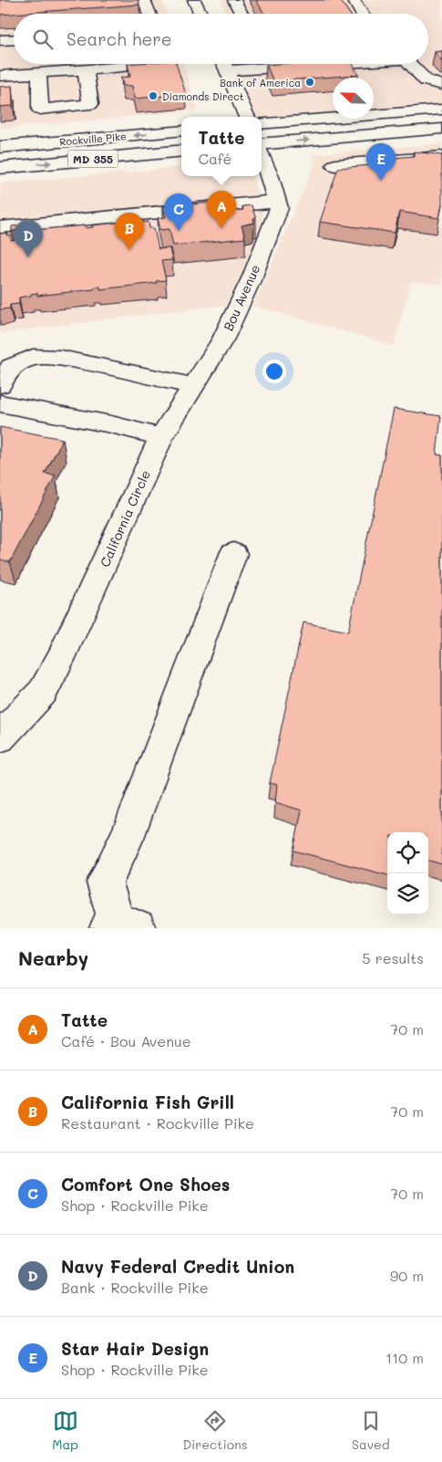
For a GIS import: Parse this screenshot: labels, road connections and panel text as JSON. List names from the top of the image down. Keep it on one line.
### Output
{"streets":{"street":["Rockville Pike","MD 355","Bou Avenue","California Circle"]},"crossings":[["Bou Avenue","California Circle"]],"places":["Bank of America","Diamonds Direct"],"north":"top left","page":{"search":"Search here","popup":["Tatte","Café"],"pins":["E","A","C","B","D"],"heading":["Nearby","5 results"],"list":[{"mark":"A","name":"Tatte","note":"Café · Bou Avenue","value":"70 m"},{"mark":"B","name":"California Fish Grill","note":"Restaurant · Rockville Pike","value":"70 m"},{"mark":"C","name":"Comfort One Shoes","note":"Shop · Rockville Pike","value":"70 m"},{"mark":"D","name":"Navy Federal Credit Union","note":"Bank · Rockville Pike","value":"90 m"},{"mark":"E","name":"Star Hair Design","note":"Shop · Rockville Pike","value":"110 m"}],"nav":["Map","Directions","Saved"]}}
